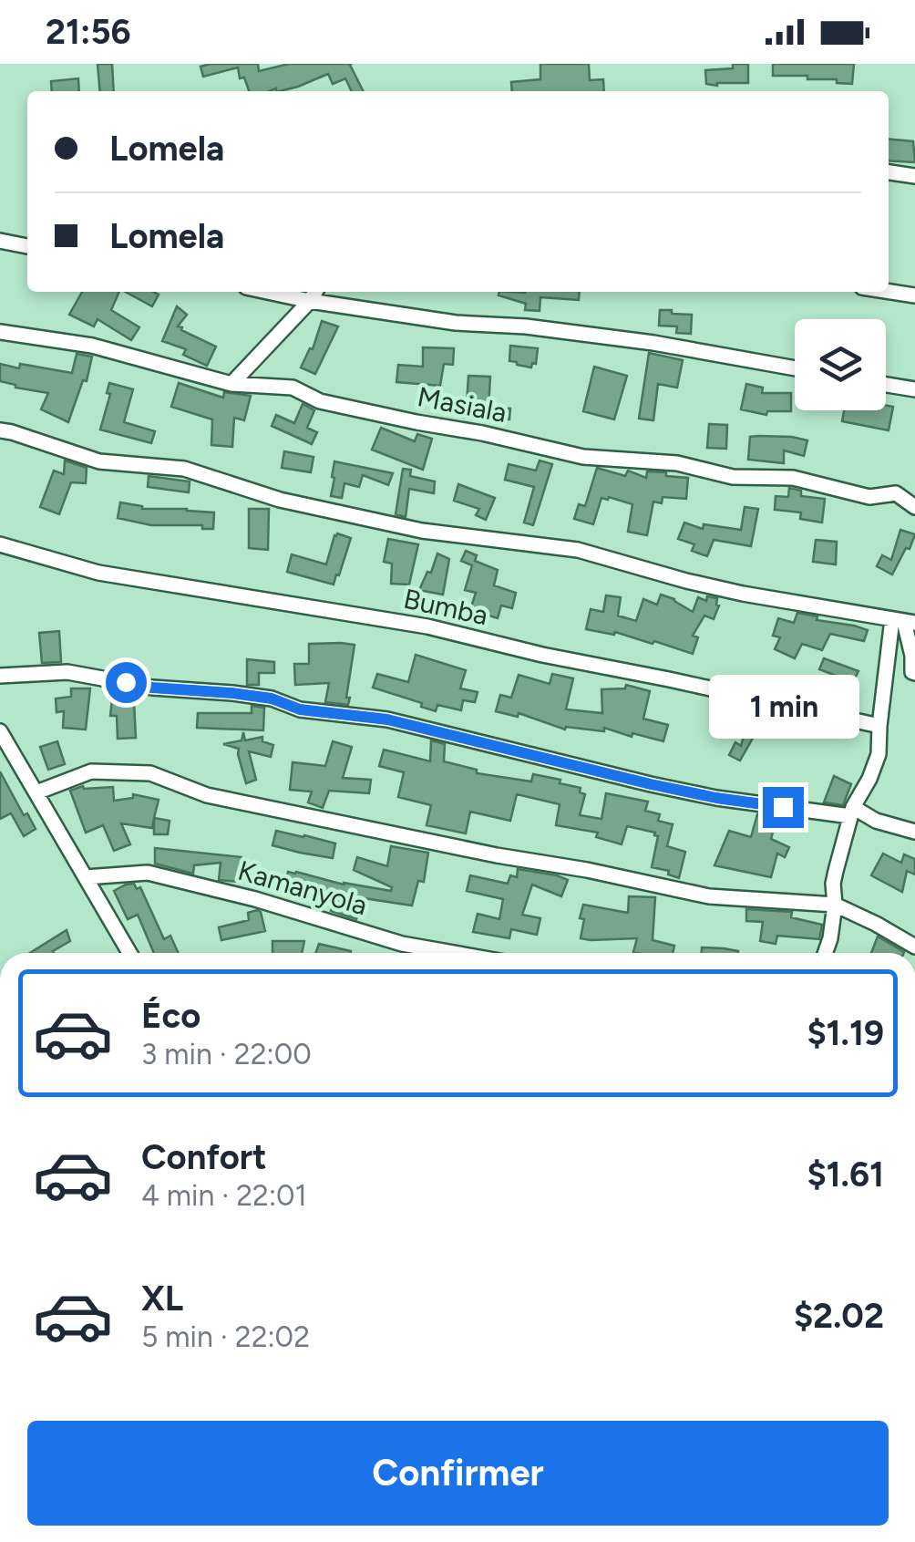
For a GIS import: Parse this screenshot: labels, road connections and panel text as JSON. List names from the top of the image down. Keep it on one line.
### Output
{"streets":{"street":["Masiala","Bumba","Kamanyola"]},"page":{"status":"21:56","banner":["Lomela","Lomela"],"bubble":"1 min","list":[{"name":"Éco","note":"3 min · 22:00","value":"$1.19"},{"name":"Confort","note":"4 min · 22:01","value":"$1.61"},{"name":"XL","note":"5 min · 22:02","value":"$2.02"}],"buttons":"Confirmer"}}
